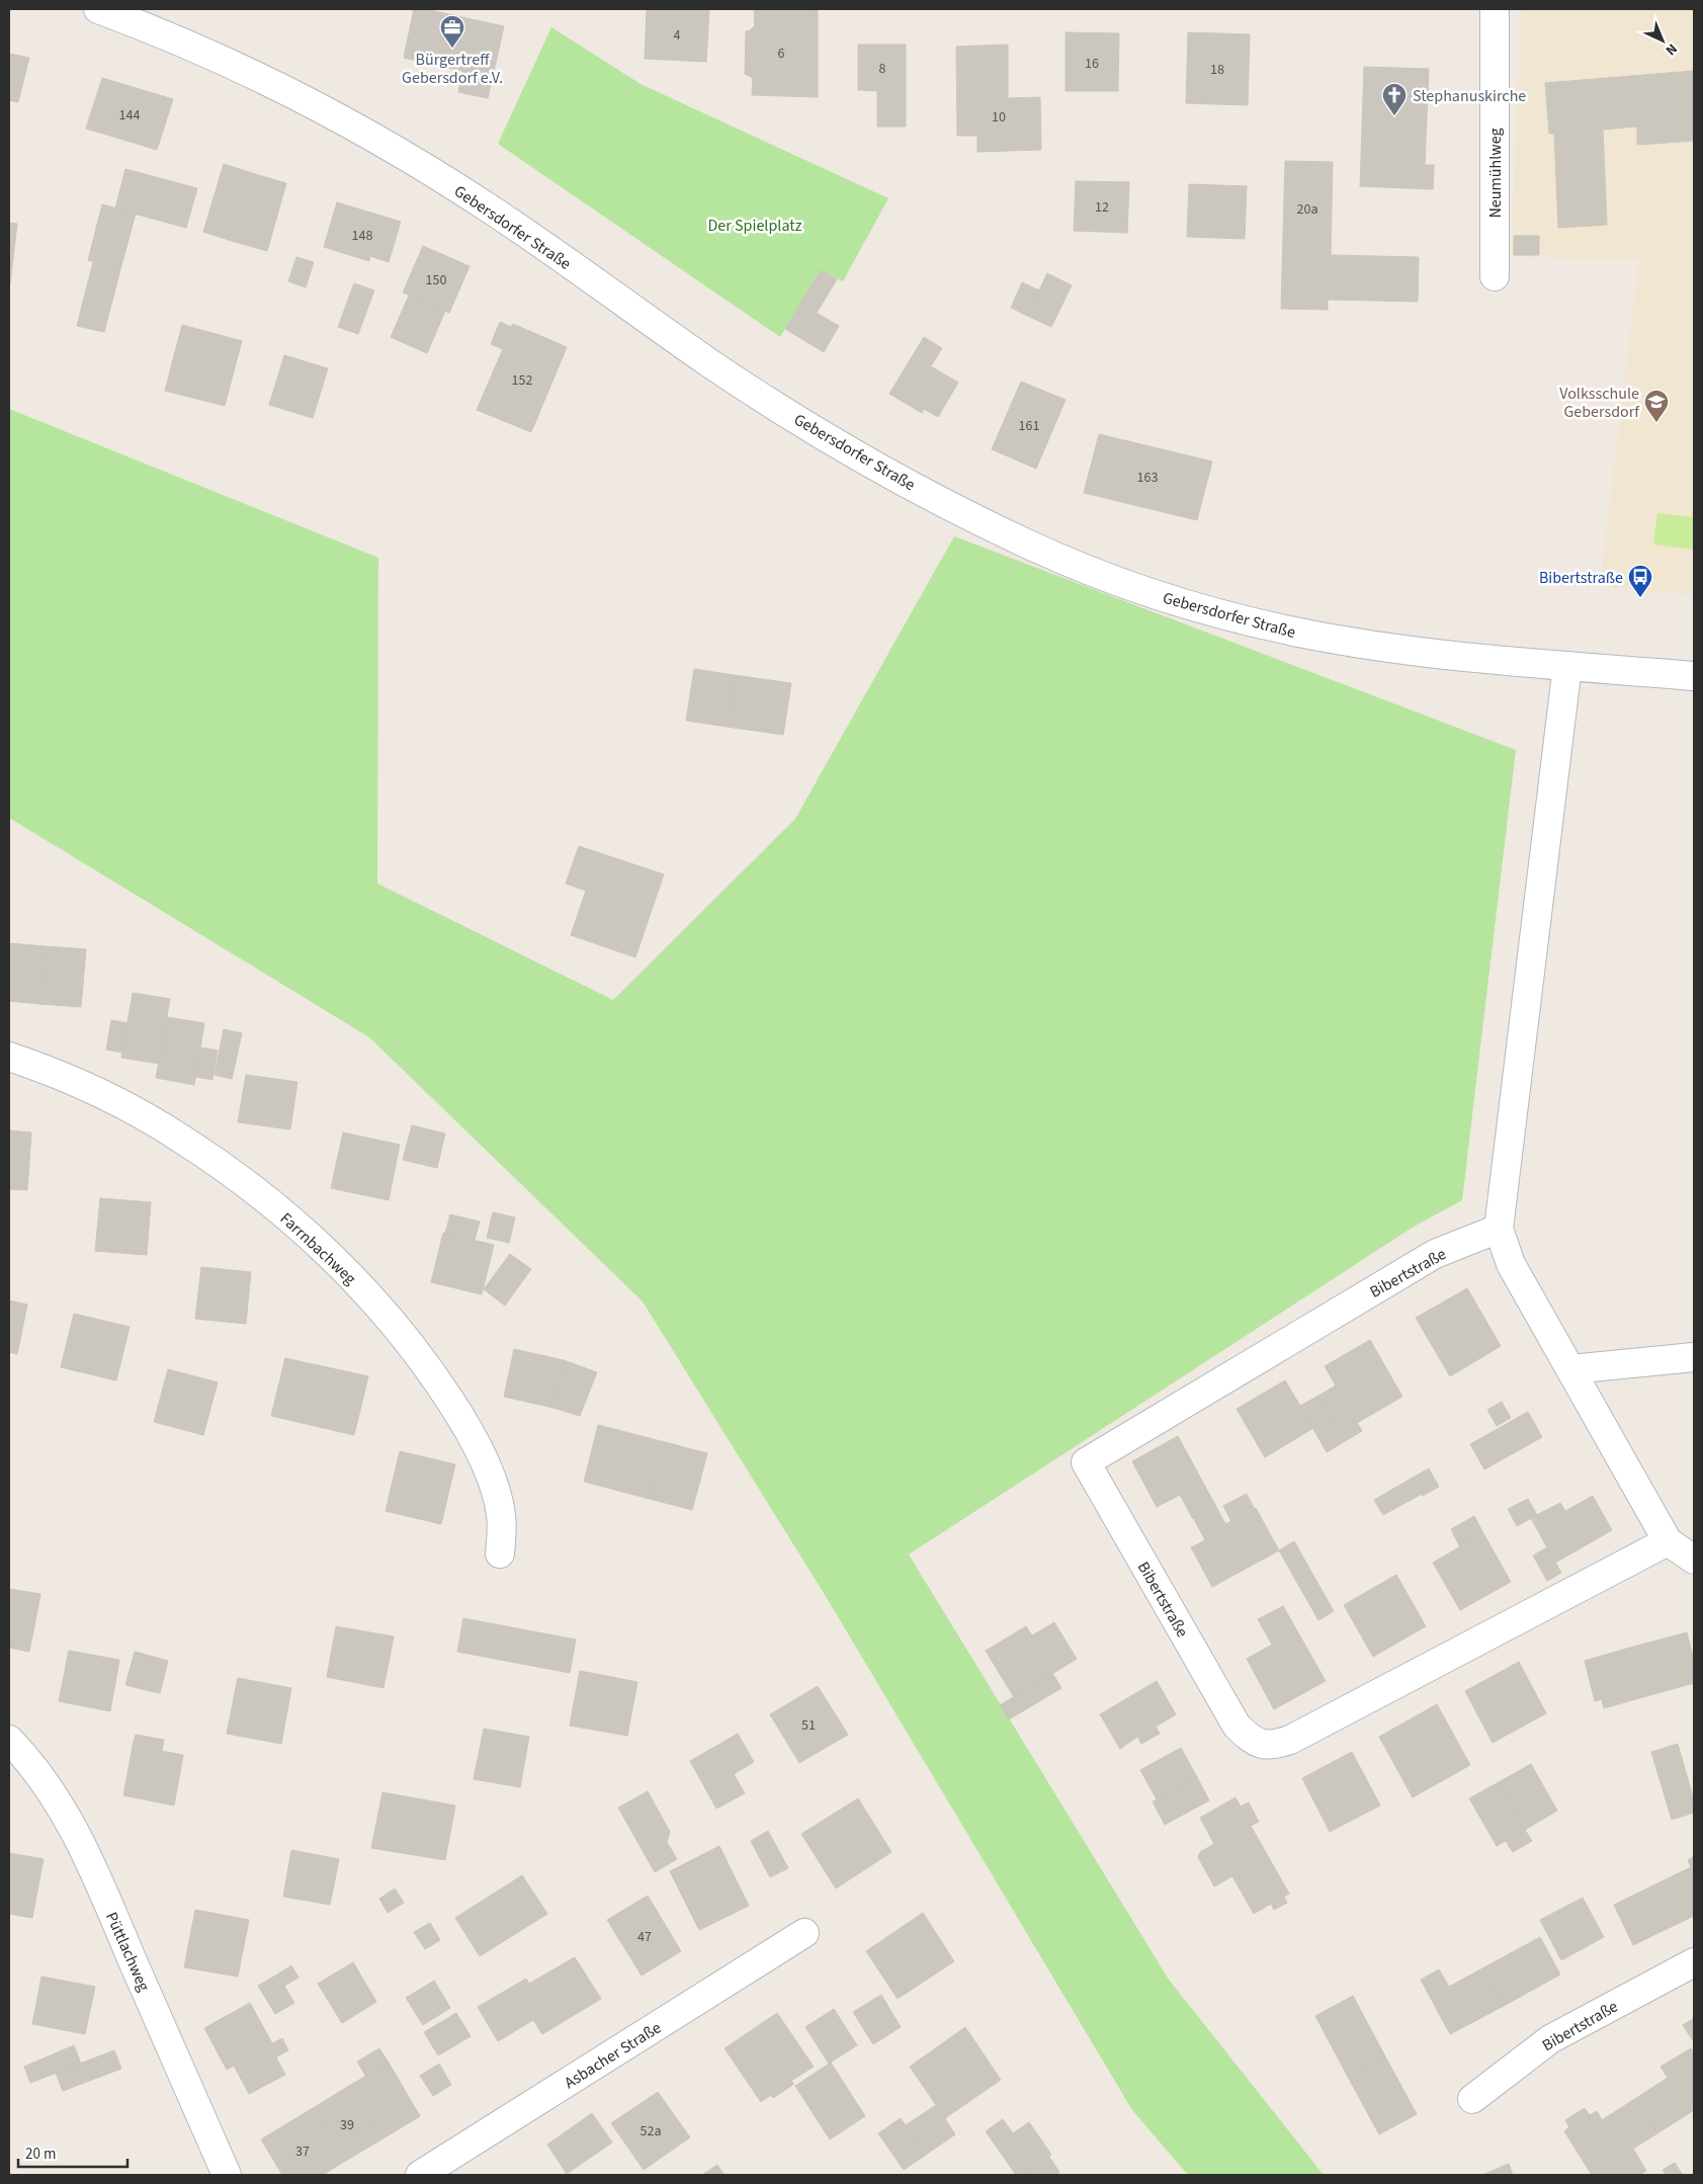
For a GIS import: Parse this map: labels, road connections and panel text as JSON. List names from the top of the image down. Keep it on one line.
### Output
{"streets":{"street":["Neumühlweg","Gebersdorfer Straße","Farrnbachweg","Bibertstraße","Püttlachweg","Asbacher Straße"]},"parks":["Der Spielplatz"],"places":{"office":["Bürgertreff Gebersdorf e.V."],"church":["Stephanuskirche"],"school or university":["Volksschule Gebersdorf"],"bus stop":["Bibertstraße"]},"house_numbers":["4","6","16","8","18","144","10","12","20a","148","150","152","161","163","51","47","39","52a","37"],"scale_bar":"20 m","north":"bottom right"}
